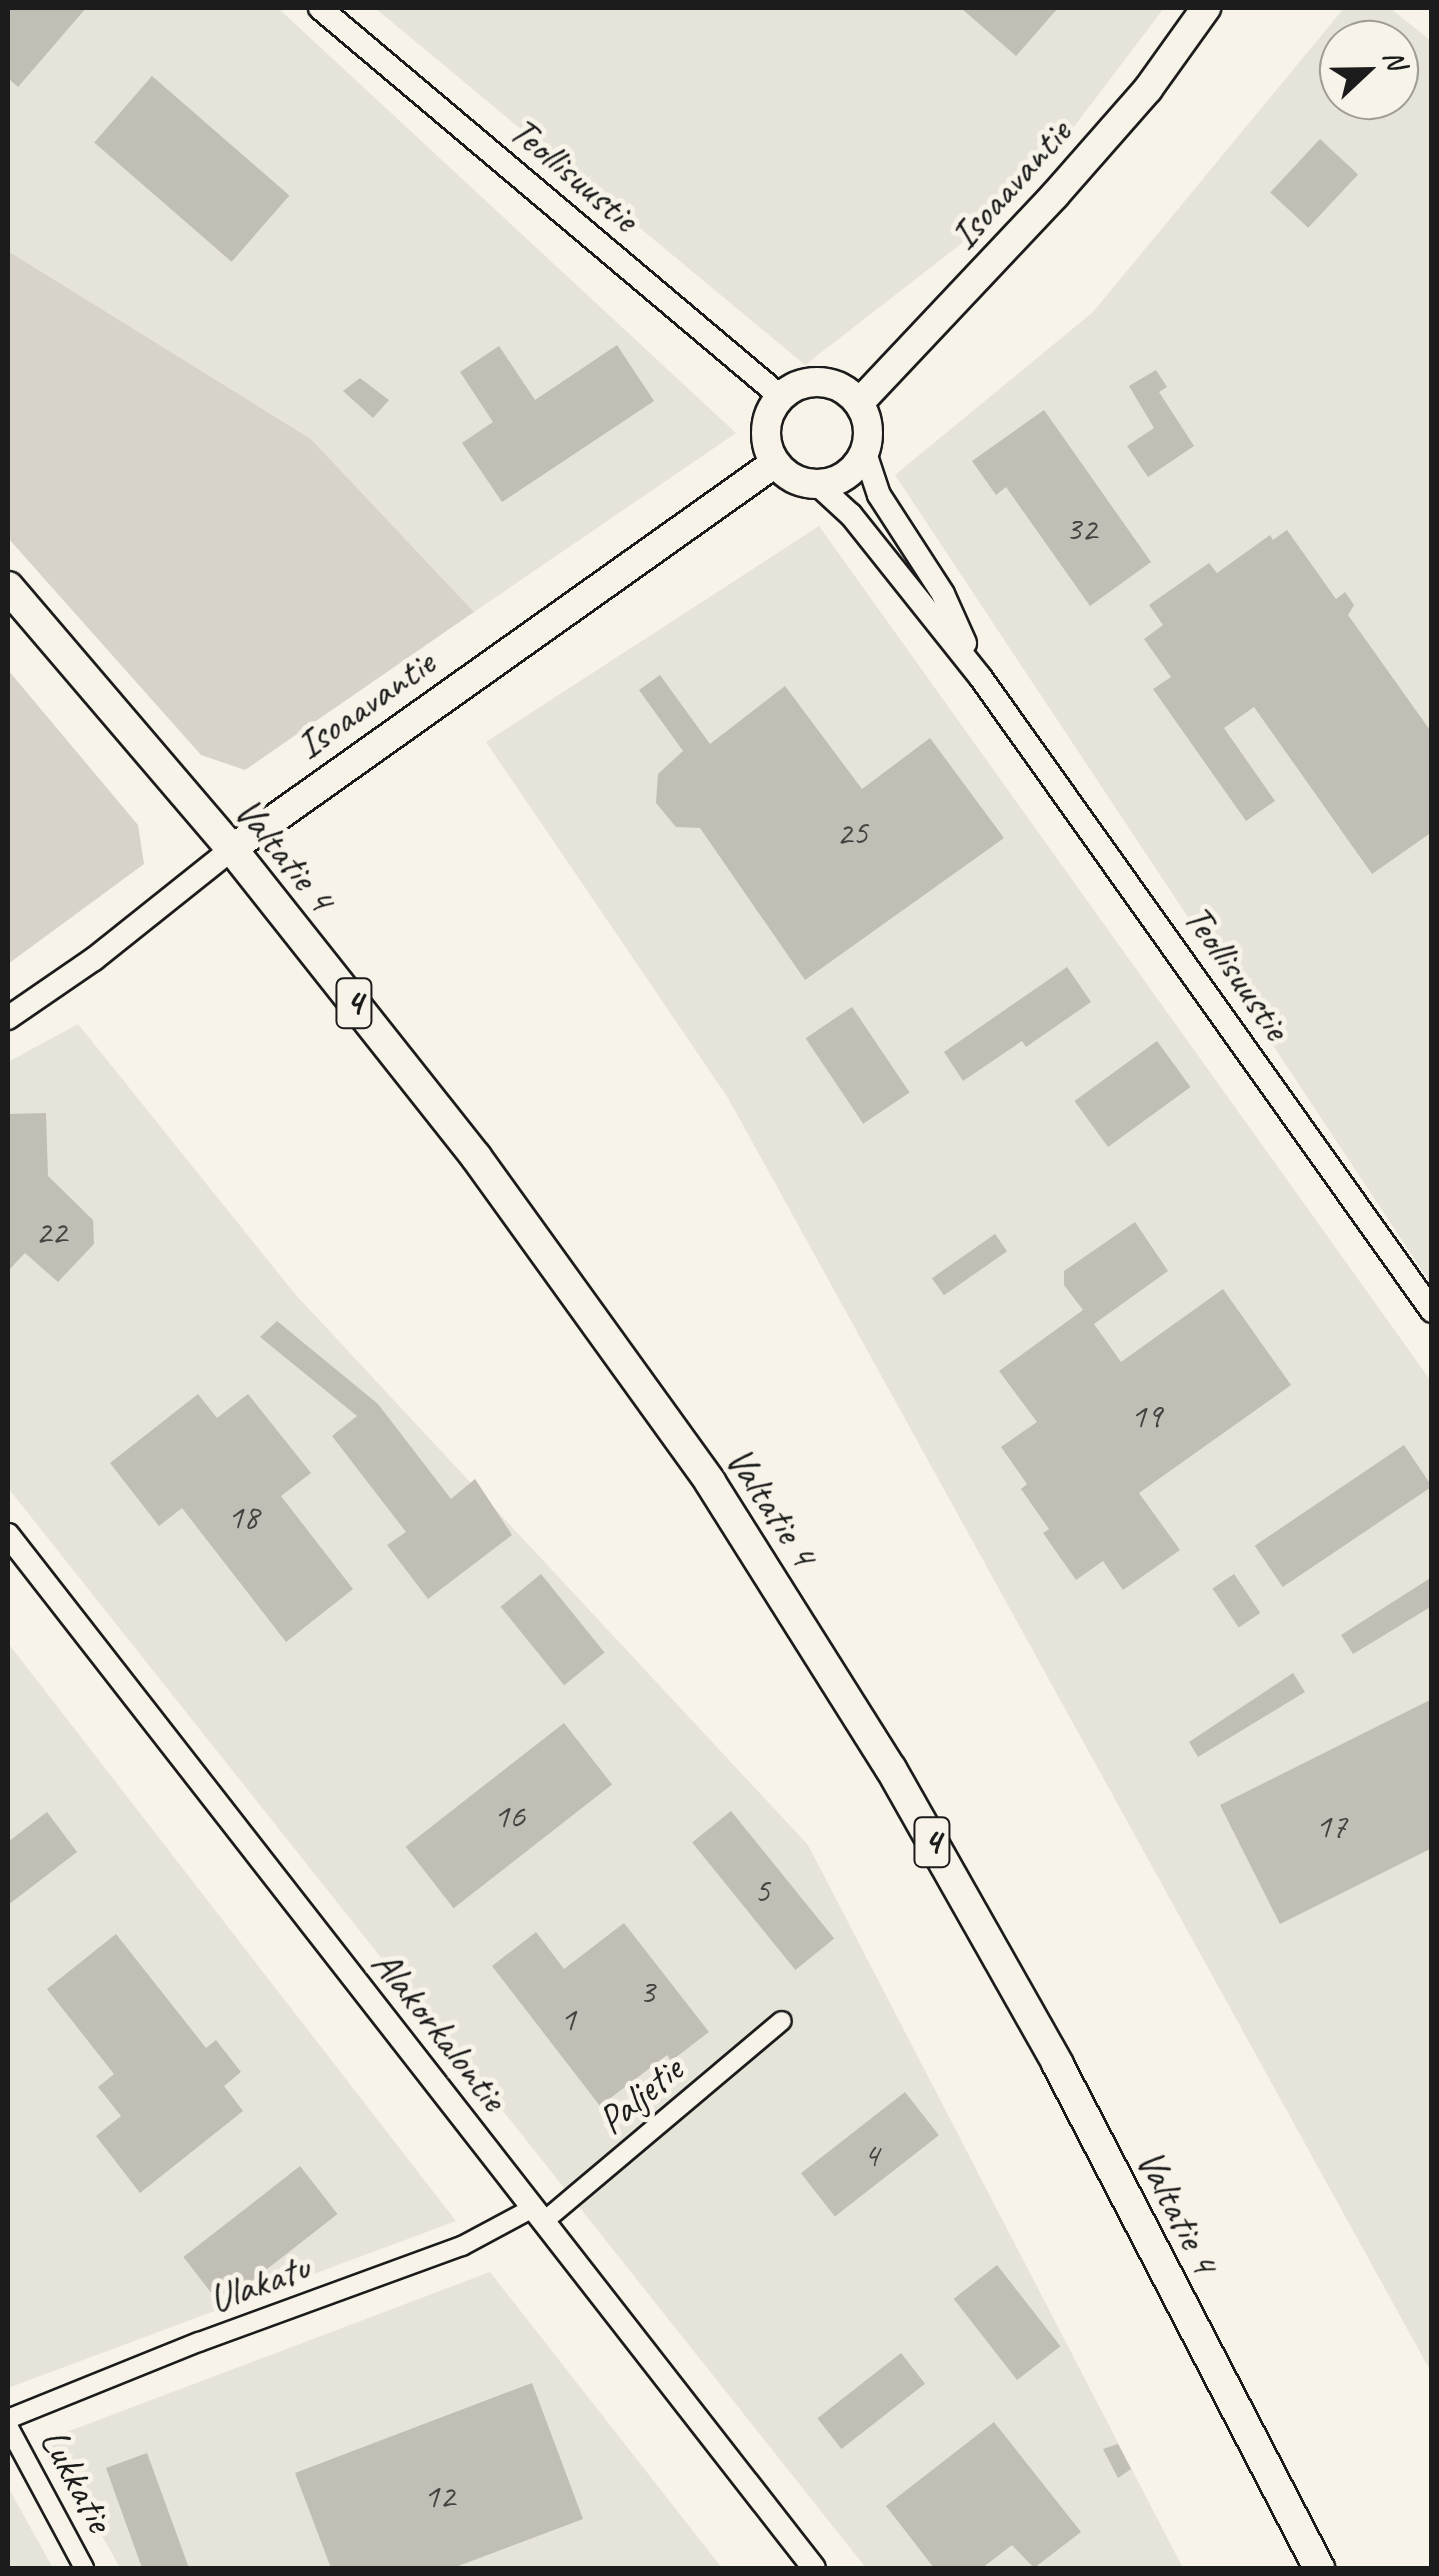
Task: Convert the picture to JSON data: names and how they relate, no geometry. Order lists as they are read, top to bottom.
{
  "streets": {
    "highway": ["Valtatie 4", "4"],
    "main road": ["Isoaavantie"],
    "street": [
      "Teollisuustie",
      "Alakorkalontie",
      "Paljetie",
      "Ulakatu",
      "Lukkatie"
    ]
  },
  "crossings": [
    ["Teollisuustie", "Isoaavantie"],
    ["Isoaavantie", "Valtatie 4"],
    ["Alakorkalontie", "Paljetie"],
    ["Alakorkalontie", "Ulakatu"],
    ["Paljetie", "Ulakatu"],
    ["Ulakatu", "Lukkatie"]
  ],
  "house_numbers": [
    "32",
    "25",
    "22",
    "19",
    "18",
    "16",
    "17",
    "5",
    "3",
    "1",
    "4",
    "12"
  ],
  "north": "right"
}
